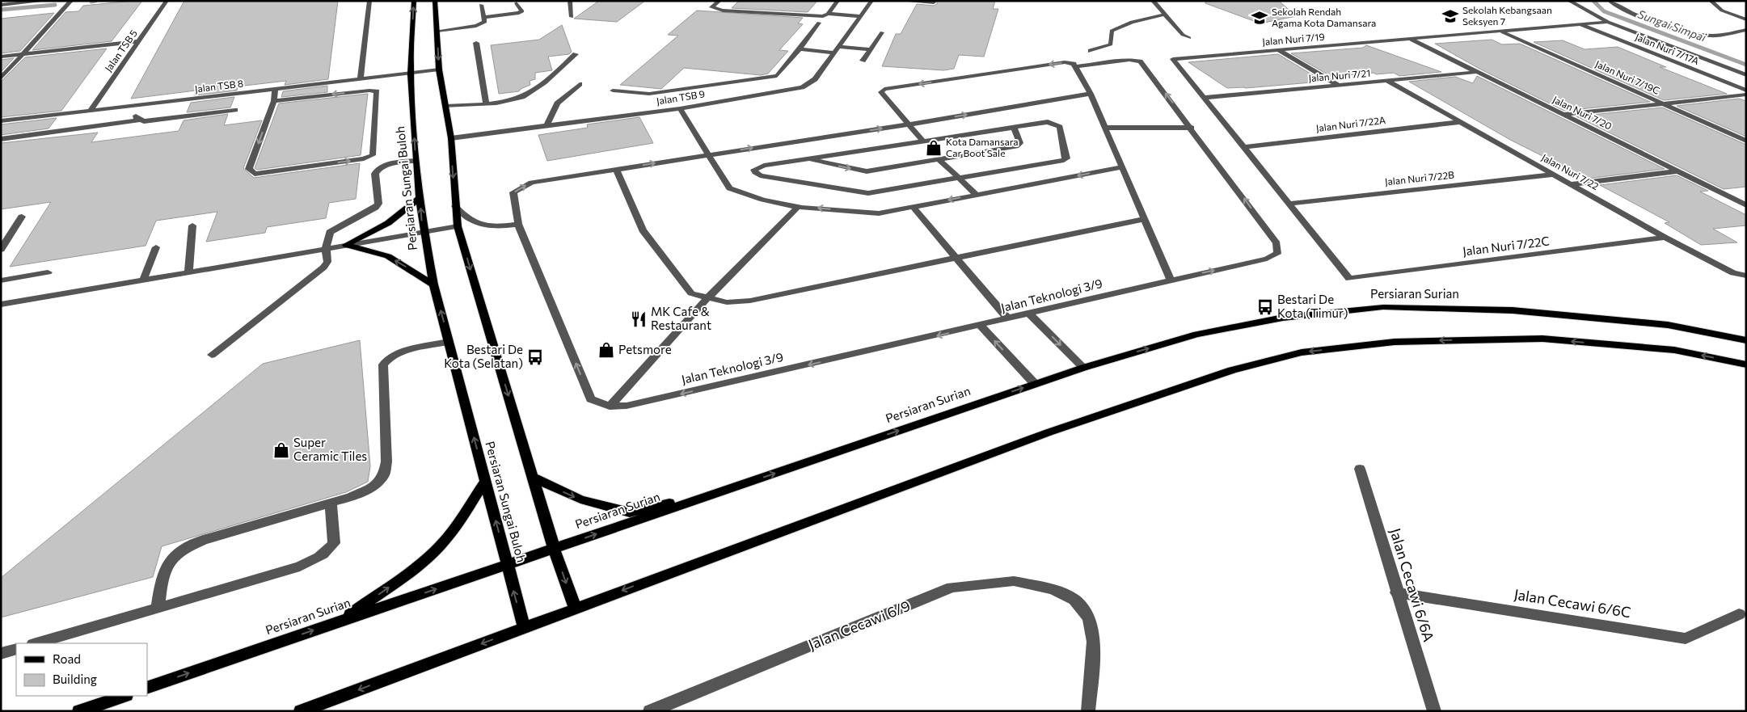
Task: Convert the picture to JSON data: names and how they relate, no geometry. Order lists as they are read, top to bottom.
{
  "streets": {
    "main road": ["Persiaran Sungai Buloh", "Persiaran Surian"],
    "street": [
      "Jalan Nuri 7/19",
      "Jalan Nuri 7/17A",
      "Jalan TSB 5",
      "Jalan Nuri 7/21",
      "Jalan Nuri 7/19C",
      "Jalan TSB 8",
      "Jalan TSB 9",
      "Jalan Nuri 7/20",
      "Jalan Nuri 7/22A",
      "Jalan Nuri 7/22",
      "Jalan Nuri 7/22B",
      "Jalan Nuri 7/22C",
      "Jalan Teknologi 3/9",
      "Jalan Cecawi 6/6A",
      "Jalan Cecawi 6/6C",
      "Jalan Cecawi 6/9"
    ]
  },
  "crossings": [
    ["Jalan Nuri 7/19", "Jalan Nuri 7/17A"],
    ["Jalan Nuri 7/19", "Jalan Nuri 7/21"],
    ["Jalan Nuri 7/19", "Jalan Nuri 7/19C"],
    ["Jalan Nuri 7/19", "Jalan Nuri 7/20"],
    ["Jalan TSB 5", "Jalan TSB 8"],
    ["Jalan Nuri 7/21", "Jalan Nuri 7/20"],
    ["Jalan Nuri 7/21", "Jalan Nuri 7/22"],
    ["Jalan TSB 8", "Persiaran Sungai Buloh"],
    ["Jalan Nuri 7/22A", "Jalan Nuri 7/22"],
    ["Jalan Nuri 7/22", "Jalan Nuri 7/22B"],
    ["Jalan Nuri 7/22", "Jalan Nuri 7/22C"],
    ["Jalan Nuri 7/22B", "Jalan Nuri 7/22C"],
    ["Persiaran Sungai Buloh", "Persiaran Surian"],
    ["Jalan Cecawi 6/6A", "Jalan Cecawi 6/6C"]
  ],
  "water": ["Sungai Simpai"],
  "places": {
    "school or university": ["Sekolah Kebangsaan Seksyen 7", "Sekolah Rendah Agama Kota Damansara"],
    "shop": ["Kota Damansara Car Boot Sale", "Petsmore", "Super Ceramic Tiles"],
    "bus stop": ["Bestari De Kota (Timur)", "Bestari De Kota (Selatan)"],
    "restaurant": ["MK Cafe & Restaurant"]
  },
  "legend": ["Road", "Building"]
}
